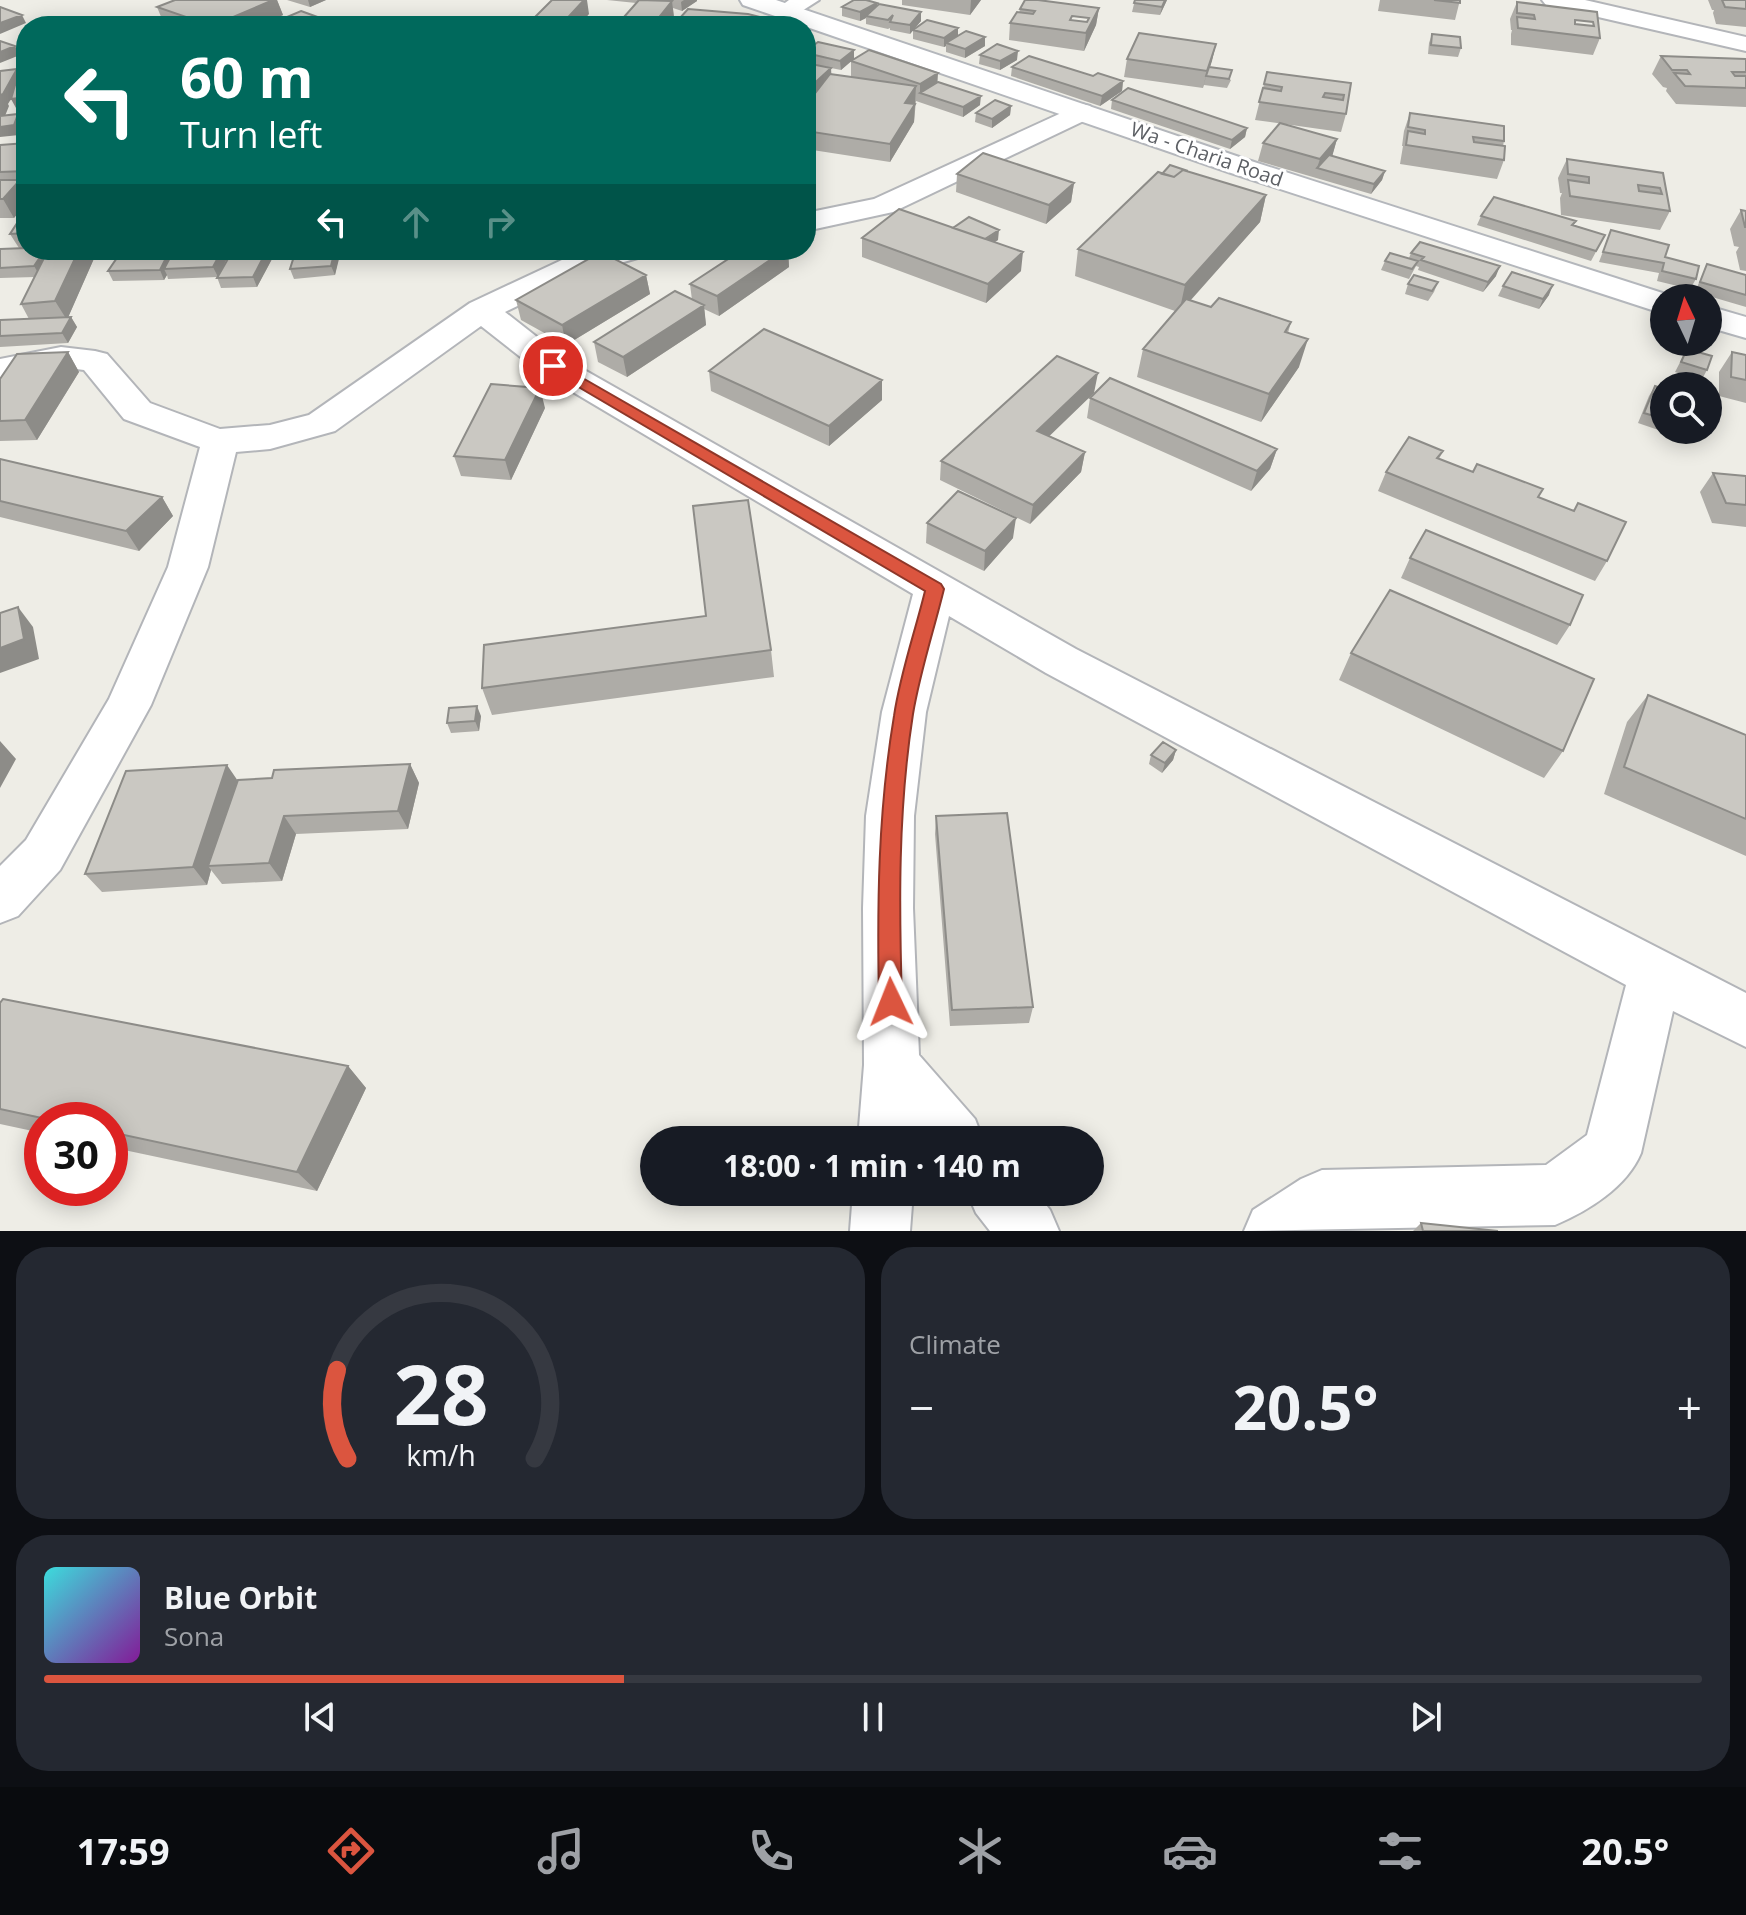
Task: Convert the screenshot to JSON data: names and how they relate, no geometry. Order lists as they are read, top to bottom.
{
  "streets": {
    "street": ["Wa - Charia Road"]
  },
  "north": "top",
  "page": {
    "turn": ["60 m", "Turn left"],
    "limit": "30",
    "trip": "18:00 · 1 min · 140 m",
    "tile": "Climate",
    "heat": ["−", "20.5°", "+"],
    "song": ["Blue Orbit", "Sona"],
    "tabs": ["17:59", "20.5°"],
    "gauge": ["28", "km/h"]
  }
}
